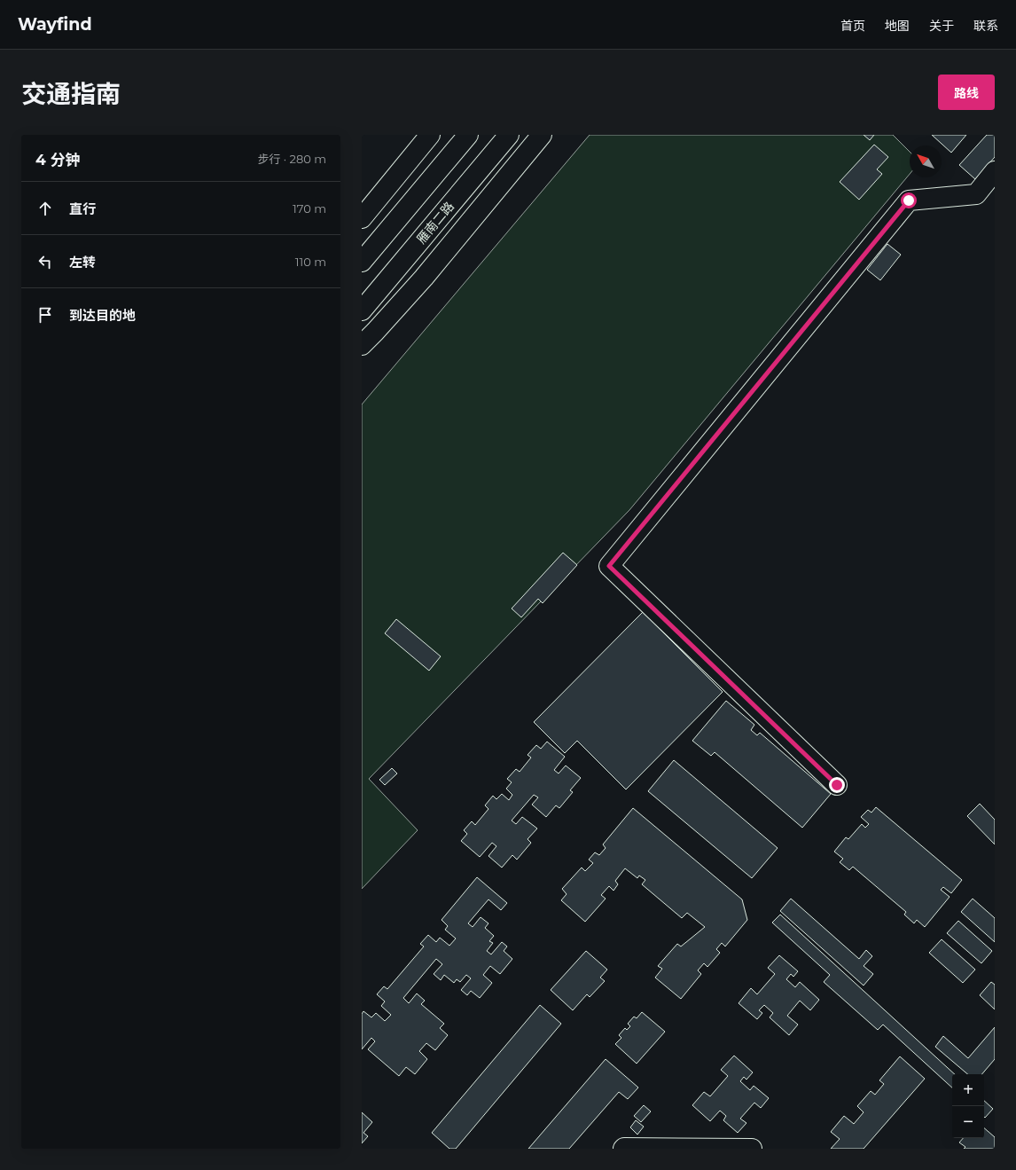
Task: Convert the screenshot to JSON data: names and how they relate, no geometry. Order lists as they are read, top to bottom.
{
  "streets": {
    "main road": ["雁南二路"]
  },
  "north": "top left",
  "page": {
    "header": "Wayfind",
    "nav": [
      "首页",
      "地图",
      "关于",
      "联系"
    ],
    "title": "交通指南",
    "buttons": "路线",
    "heading": ["4 分钟", "步行 · 280 m"],
    "list": [
      ["直行", "170 m"],
      ["左转", "110 m"],
      "到达目的地"
    ],
    "map_buttons": ["+", "−"]
  }
}
